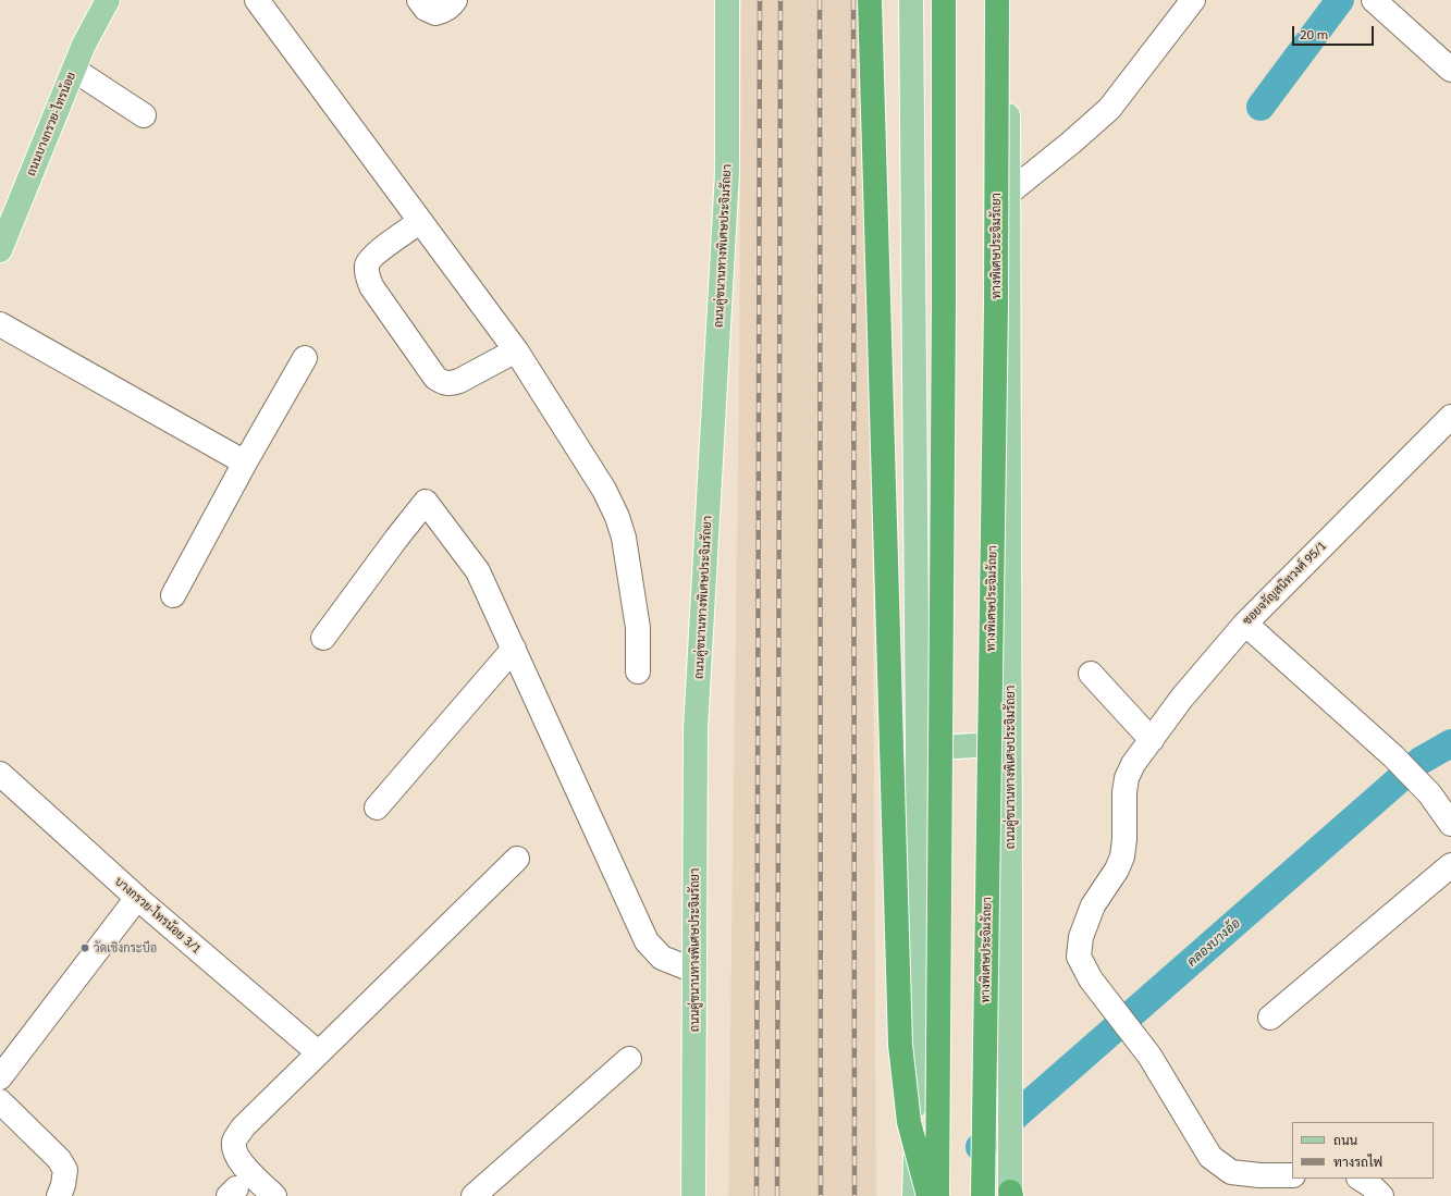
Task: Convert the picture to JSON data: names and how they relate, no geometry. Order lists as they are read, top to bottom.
{
  "streets": {
    "highway": ["ทางพิเศษประจิมรัถยา"],
    "main road": ["ถนนบางกรวย-ไทรน้อย", "ถนนคู่ขนานทางพิเศษประจิมรัถยา"],
    "street": ["ซอยจรัญสนิทวงศ์ 95/1", "บางกรวย-ไทรน้อย 3/1"]
  },
  "water": ["คลองบางอ้อ"],
  "places": ["วัดเชิงกระบือ"],
  "legend": ["ถนน", "ทางรถไฟ"],
  "scale_bar": "20 m"
}
